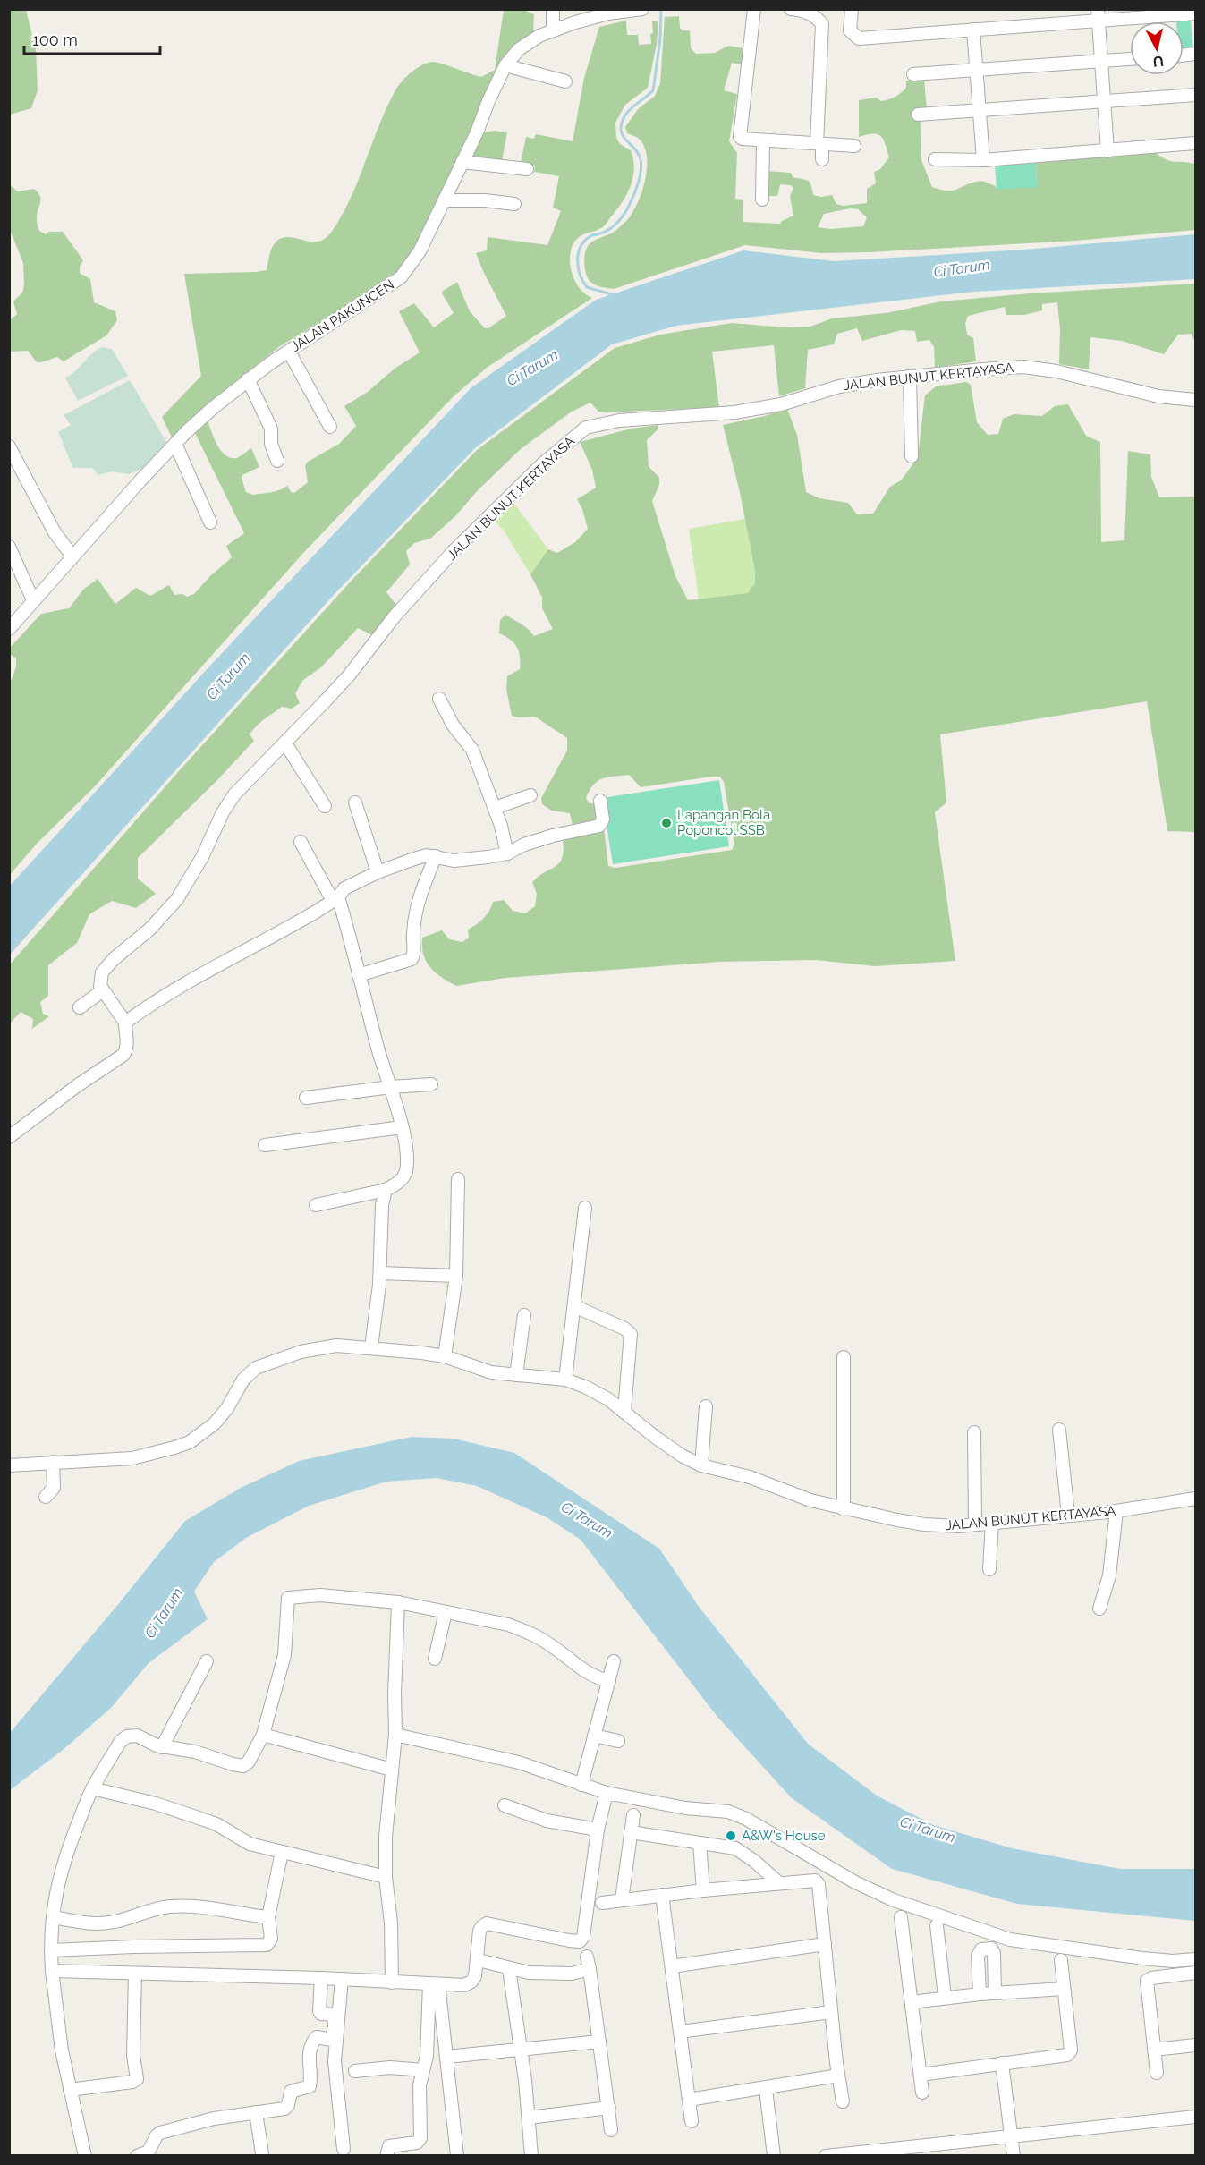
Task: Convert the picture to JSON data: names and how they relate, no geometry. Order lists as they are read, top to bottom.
{
  "streets": {
    "street": ["JALAN PAKUNCEN", "JALAN BUNUT KERTAYASA"]
  },
  "water": ["Ci Tarum"],
  "places": ["Lapangan Bola Poponcol SSB", "A&W's House"],
  "scale_bar": "100 m",
  "north": "bottom"
}
